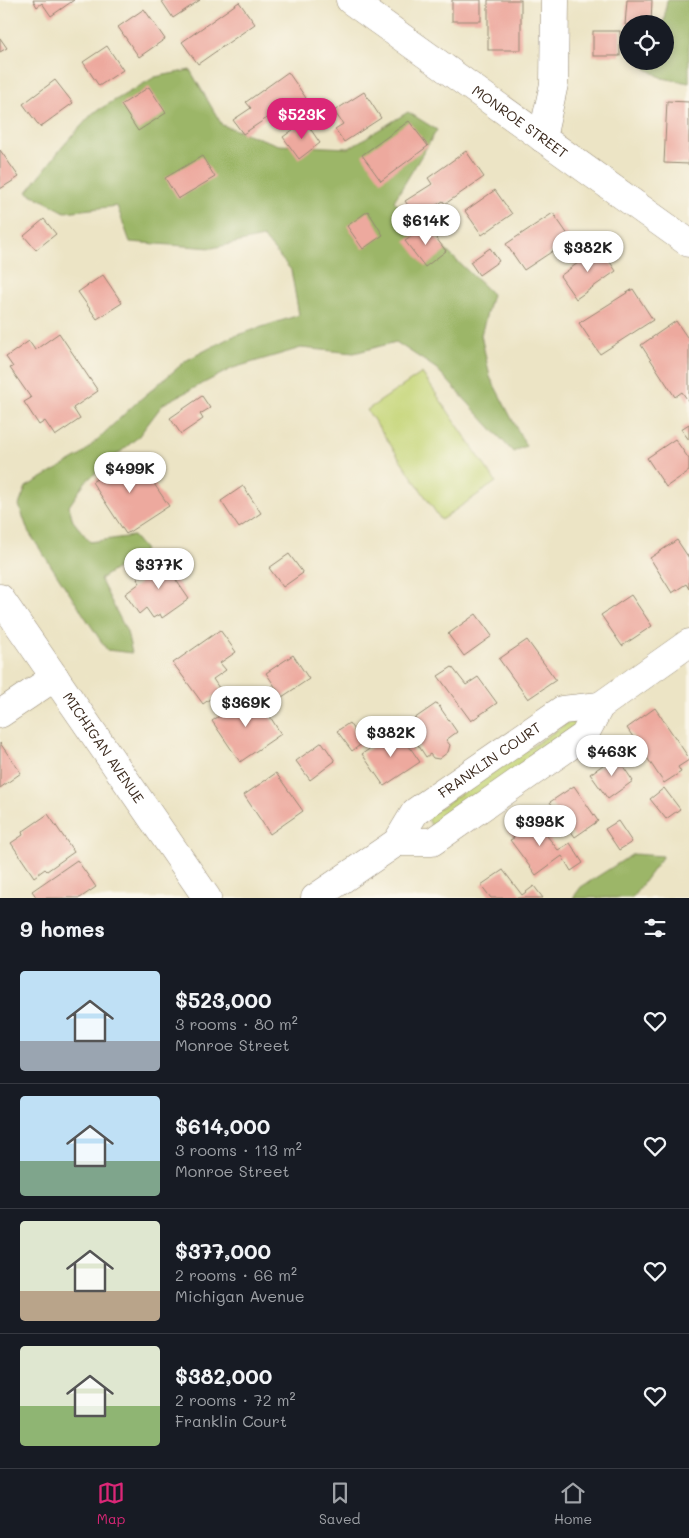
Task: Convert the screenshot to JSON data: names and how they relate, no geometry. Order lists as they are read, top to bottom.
{
  "streets": {
    "street": ["MONROE STREET", "MICHIGAN AVENUE"]
  },
  "page": {
    "price": [
      "$523K",
      "$614K",
      "$382K",
      "$499K",
      "$377K",
      "$369K",
      "$382K",
      "$463K",
      "$398K"
    ],
    "heading": "9 homes",
    "list": [
      {
        "name": "$523,000",
        "note": "3 rooms · 80 m² · Monroe Street"
      },
      {
        "name": "$614,000",
        "note": "3 rooms · 113 m² · Monroe Street"
      },
      {
        "name": "$377,000",
        "note": "2 rooms · 66 m² · Michigan Avenue"
      },
      {
        "name": "$382,000",
        "note": "2 rooms · 72 m² · Franklin Court"
      }
    ],
    "tabs": ["Map", "Saved", "Home"]
  }
}
